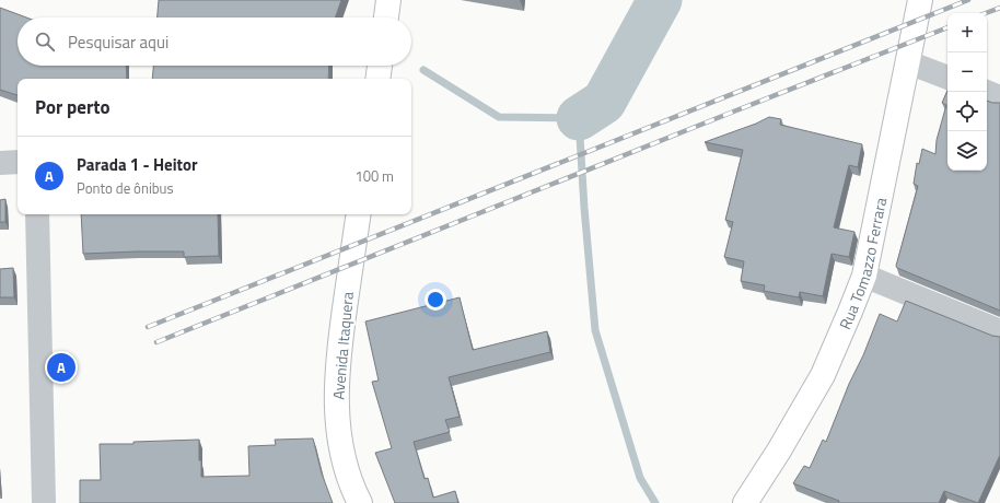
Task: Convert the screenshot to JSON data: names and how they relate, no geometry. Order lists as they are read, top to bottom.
{
  "streets": {
    "main road": ["Rua Tomazzo Ferrara", "Avenida Itaquera"]
  },
  "page": {
    "map_buttons": ["+", "−"],
    "search": "Pesquisar aqui",
    "heading": "Por perto",
    "list": [
      {
        "mark": "A",
        "name": "Parada 1 - Heitor",
        "note": "Ponto de ônibus",
        "value": "100 m"
      }
    ],
    "pins": "A"
  }
}
